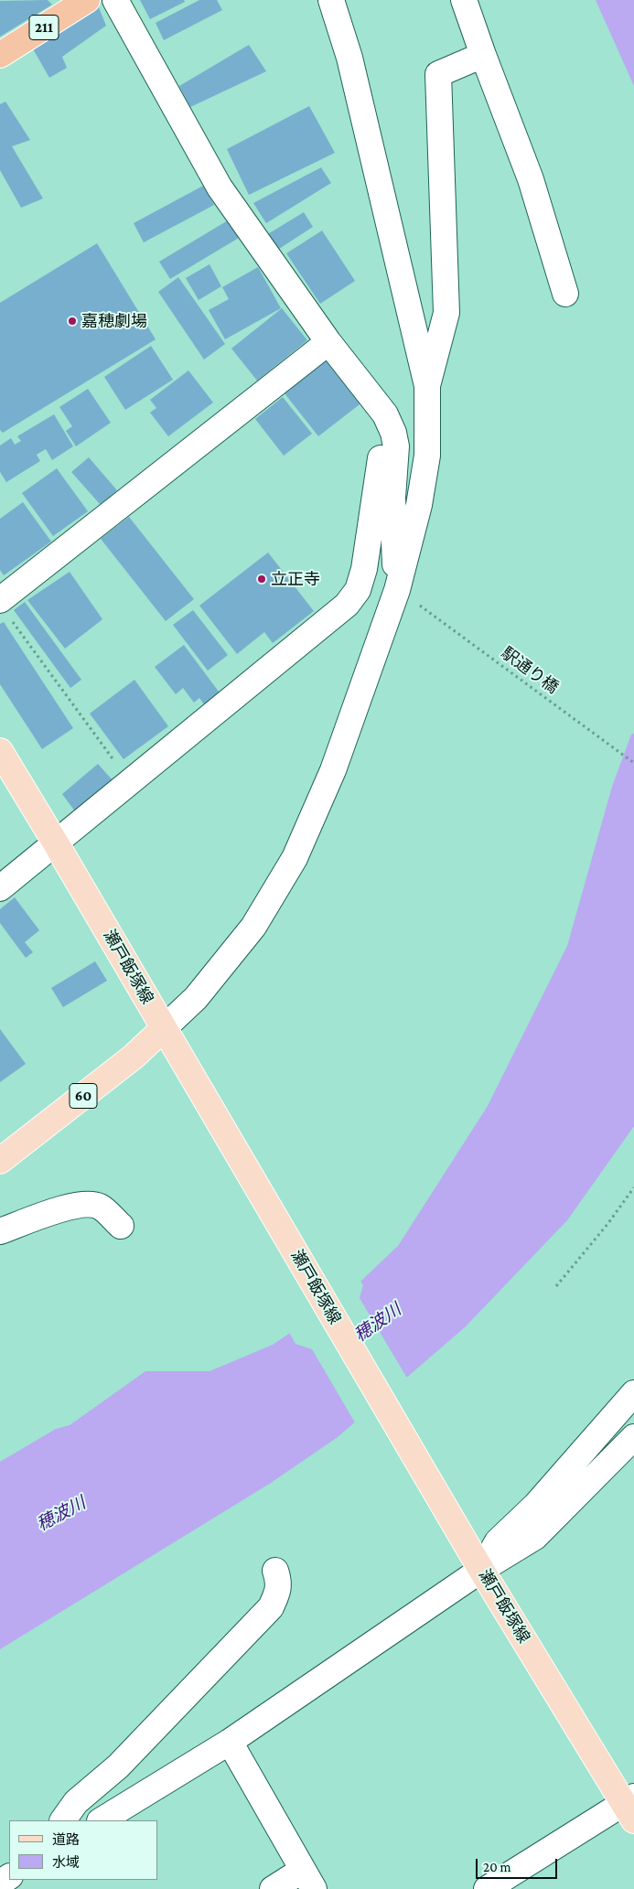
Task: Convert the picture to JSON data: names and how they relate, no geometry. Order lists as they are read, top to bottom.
{
  "streets": {
    "highway": ["211"],
    "main road": ["瀬戸飯塚線", "60"],
    "path": ["駅通り橋"]
  },
  "crossings": [
    ["瀬戸飯塚線", "60"]
  ],
  "water": ["穂波川"],
  "places": ["嘉穂劇場", "立正寺"],
  "legend": ["道路", "水域"],
  "scale_bar": "20 m"
}
